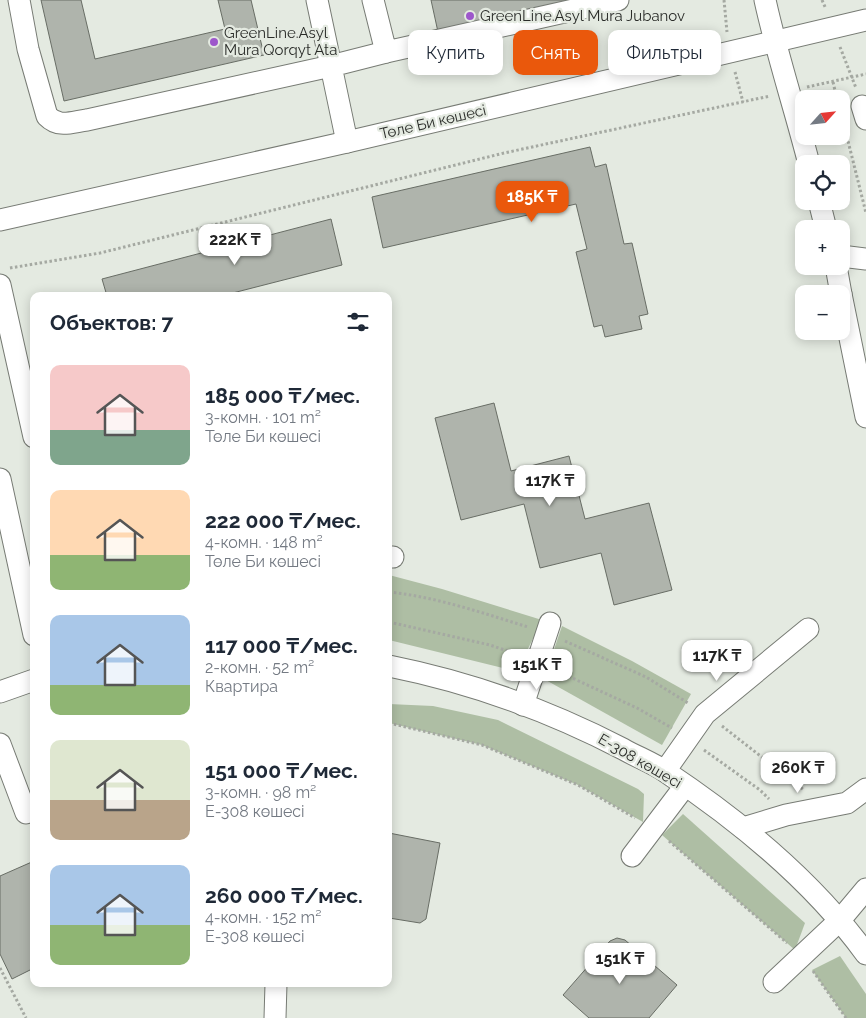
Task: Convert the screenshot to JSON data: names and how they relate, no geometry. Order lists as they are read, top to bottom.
{
  "streets": {
    "street": ["Төле Би көшесі", "Е-308 көшесі"]
  },
  "places": ["GreenLine.Asyl Mura Jubanov", "GreenLine.Asyl Mura Qorqyt Ata"],
  "north": "top right",
  "page": {
    "chip": ["Купить", "Снять", "Фильтры"],
    "map_buttons": ["+", "−"],
    "price": [
      "185K ₸",
      "222K ₸",
      "117K ₸",
      "117K ₸",
      "151K ₸",
      "260K ₸",
      "151K ₸"
    ],
    "heading": "Объектов: 7",
    "list": [
      {
        "name": "185 000 ₸/мес.",
        "note": "3-комн. · 101 m² · Төле Би көшесі"
      },
      {
        "name": "222 000 ₸/мес.",
        "note": "4-комн. · 148 m² · Төле Би көшесі"
      },
      {
        "name": "117 000 ₸/мес.",
        "note": "2-комн. · 52 m² · Квартира"
      },
      {
        "name": "151 000 ₸/мес.",
        "note": "3-комн. · 98 m² · Е-308 көшесі"
      },
      {
        "name": "260 000 ₸/мес.",
        "note": "4-комн. · 152 m² · Е-308 көшесі"
      }
    ]
  }
}
